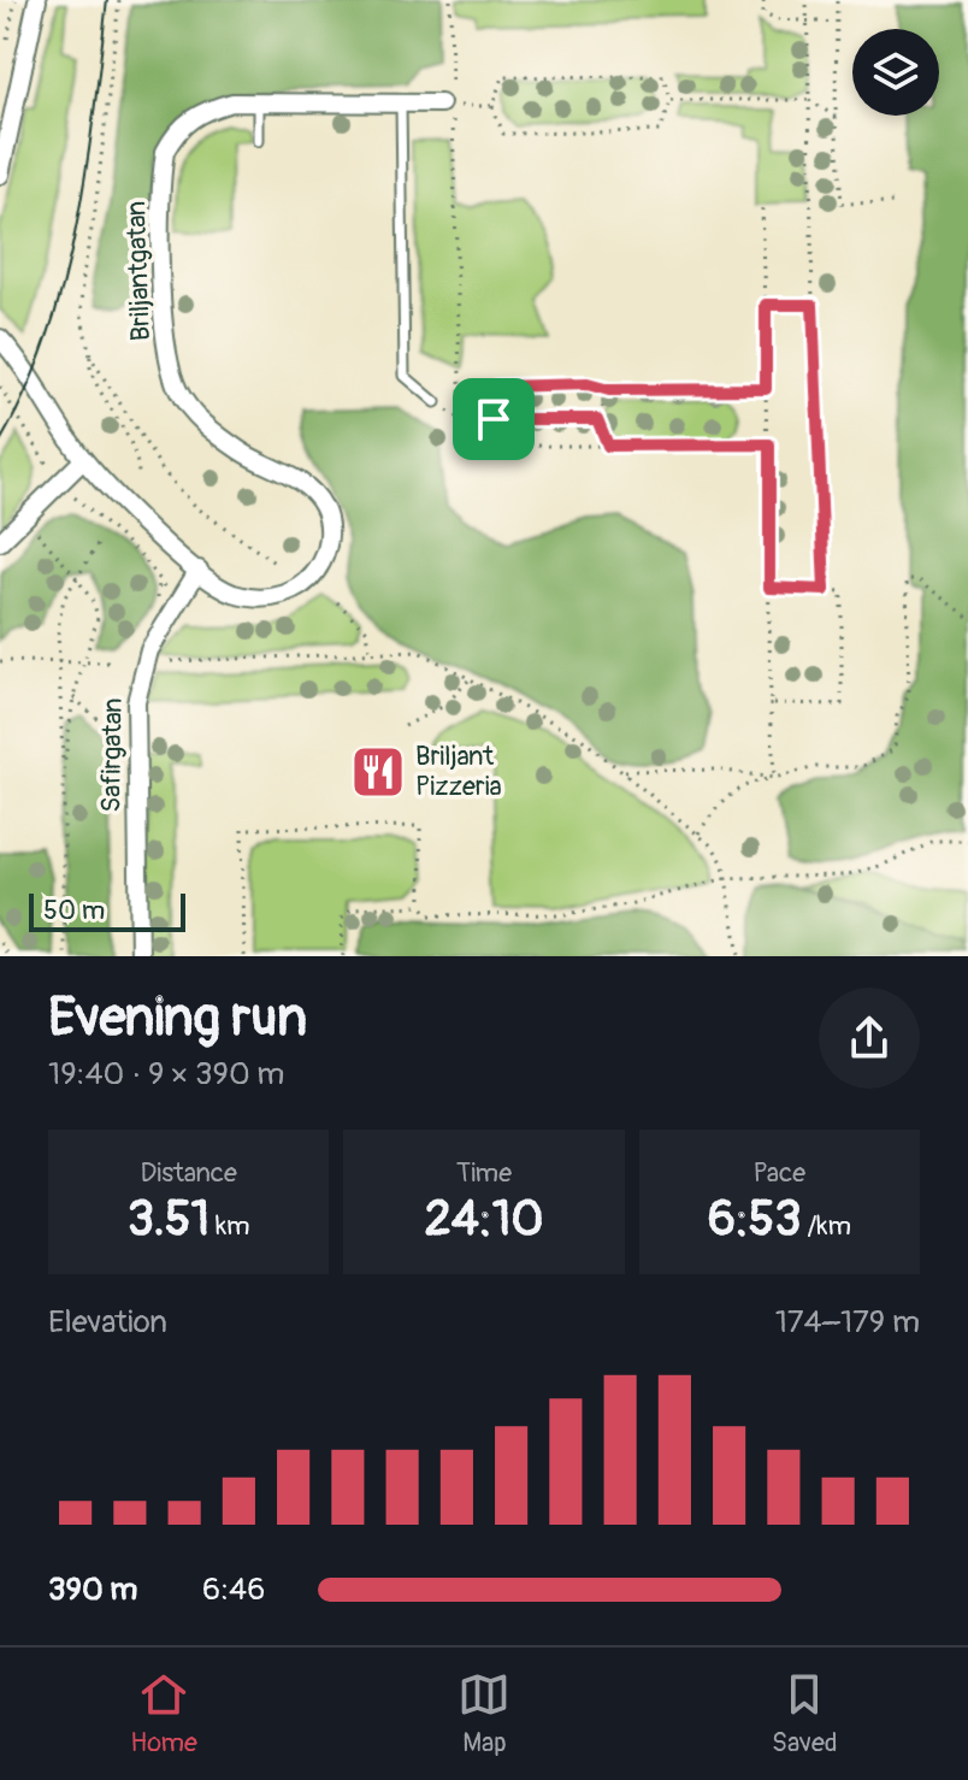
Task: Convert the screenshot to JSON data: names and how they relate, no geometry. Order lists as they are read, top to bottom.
{
  "streets": {
    "street": ["Briljantgatan", "Safirgatan"]
  },
  "crossings": [
    ["Briljantgatan", "Safirgatan"]
  ],
  "places": {
    "restaurant": ["Briljant Pizzeria"]
  },
  "scale_bar": "50 m",
  "page": {
    "scale": "50 m",
    "heading": ["Evening run", "19:40 · 9 × 390 m"],
    "stats": [
      ["Distance", "3.51 km"],
      ["Time", "24:10"],
      ["Pace", "6:53 /km"]
    ],
    "chart": ["Elevation", "174–179 m"],
    "list": [
      {
        "name": "390 m",
        "note": "6:46"
      }
    ],
    "tabs": ["Home", "Map", "Saved"]
  }
}
